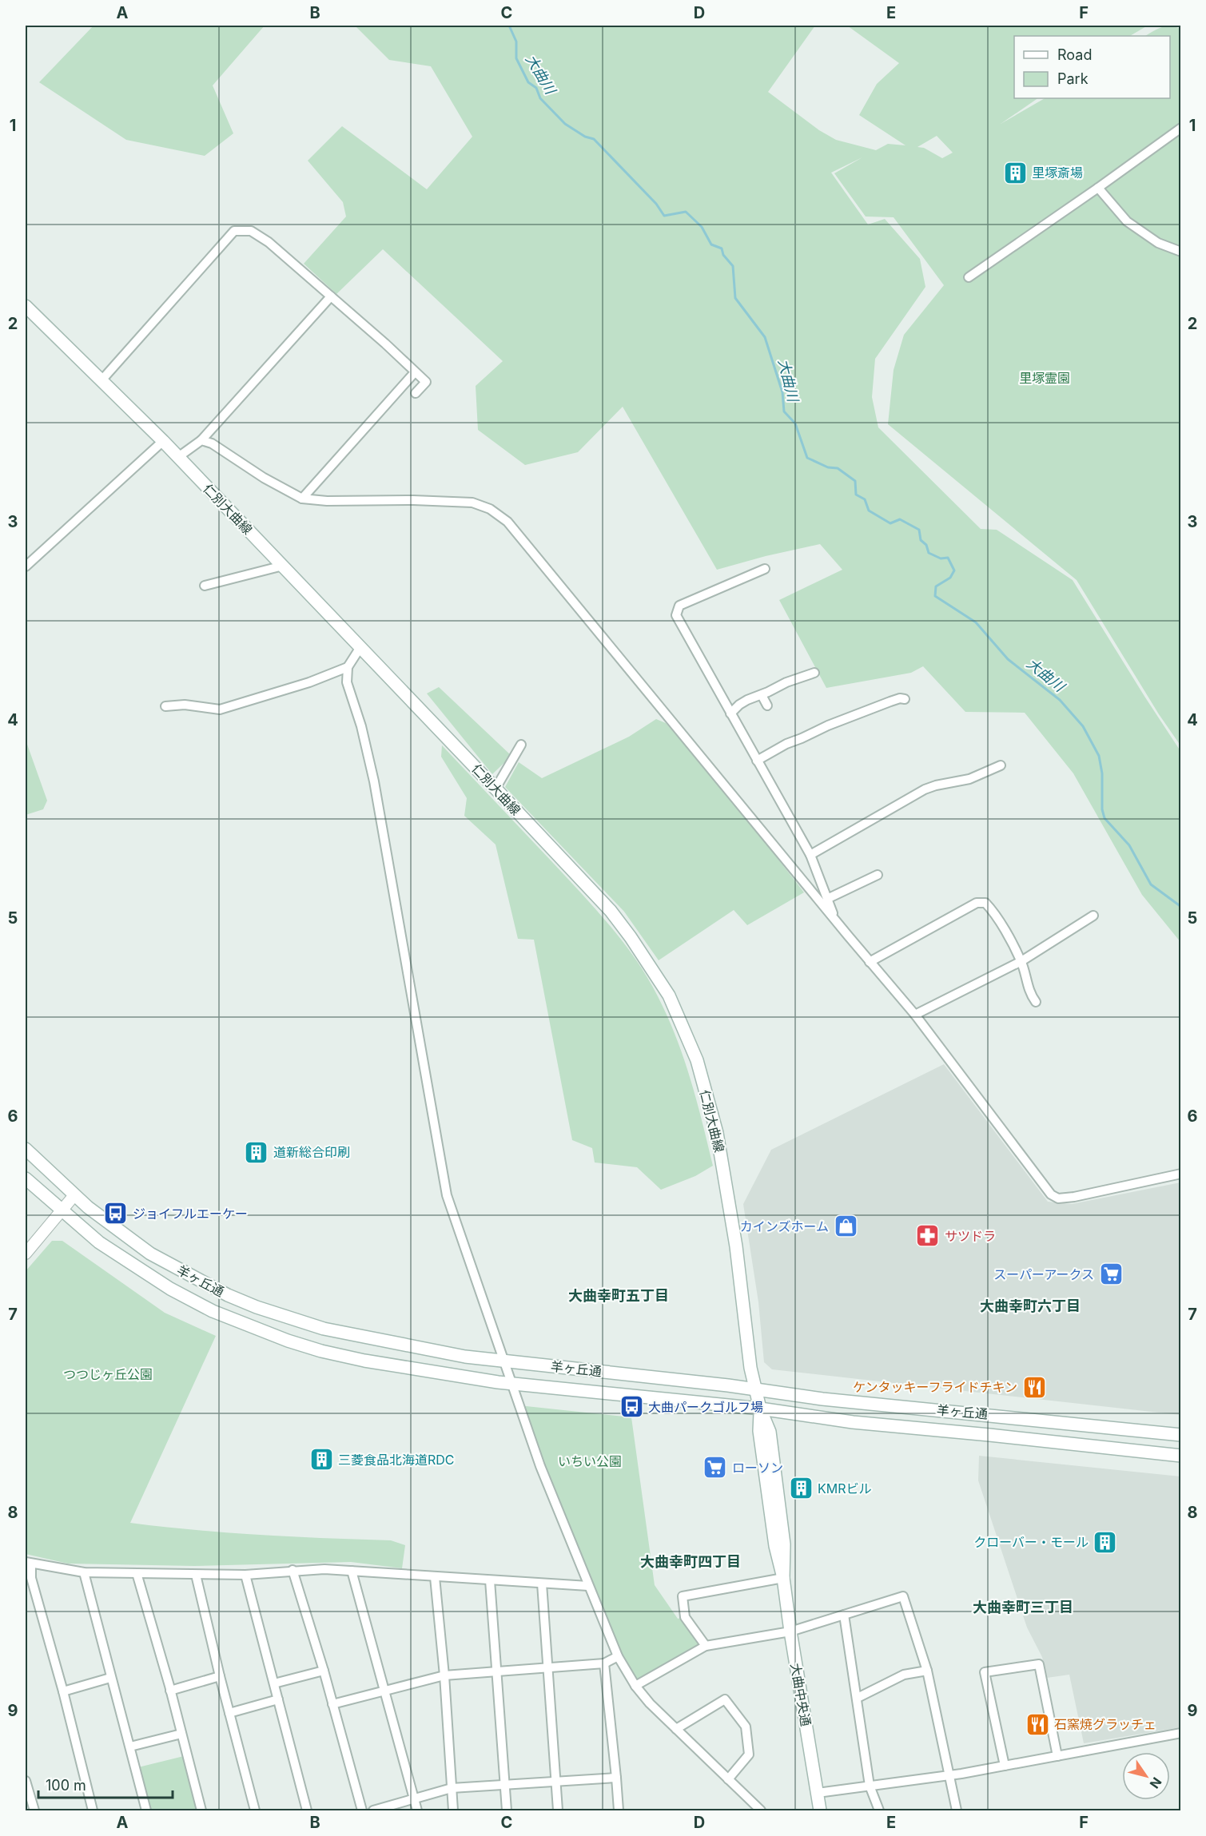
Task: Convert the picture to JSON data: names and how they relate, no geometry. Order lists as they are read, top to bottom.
{
  "streets": {
    "main road": ["仁別大曲線", "羊ヶ丘通", "大曲中央通"]
  },
  "crossings": [
    ["仁別大曲線", "羊ヶ丘通"],
    ["仁別大曲線", "大曲中央通"],
    ["羊ヶ丘通", "大曲中央通"]
  ],
  "districts": [
    "大曲幸町五丁目",
    "大曲幸町六丁目",
    "大曲幸町四丁目",
    "大曲幸町三丁目"
  ],
  "water": ["大曲川"],
  "parks": ["里塚霊園", "つつじヶ丘公園", "いちい公園"],
  "places": {
    "building": [
      "里塚斎場",
      "道新総合印刷",
      "三菱食品北海道RDC",
      "KMRビル",
      "クローバー・モール"
    ],
    "bus stop": ["ジョイフルエーケー", "大曲パークゴルフ場"],
    "shop": ["カインズホーム"],
    "pharmacy": ["サツドラ"],
    "supermarket": ["スーパーアークス", "ローソン"],
    "restaurant": ["ケンタッキーフライドチキン", "石窯焼グラッチェ"]
  },
  "legend": ["Road", "Park"],
  "scale_bar": "100 m",
  "north": "bottom right",
  "grid": {
    "columns": [
      "A",
      "B",
      "C",
      "D",
      "E",
      "F"
    ],
    "rows": [
      "1",
      "2",
      "3",
      "4",
      "5",
      "6",
      "7",
      "8",
      "9"
    ]
  }
}
